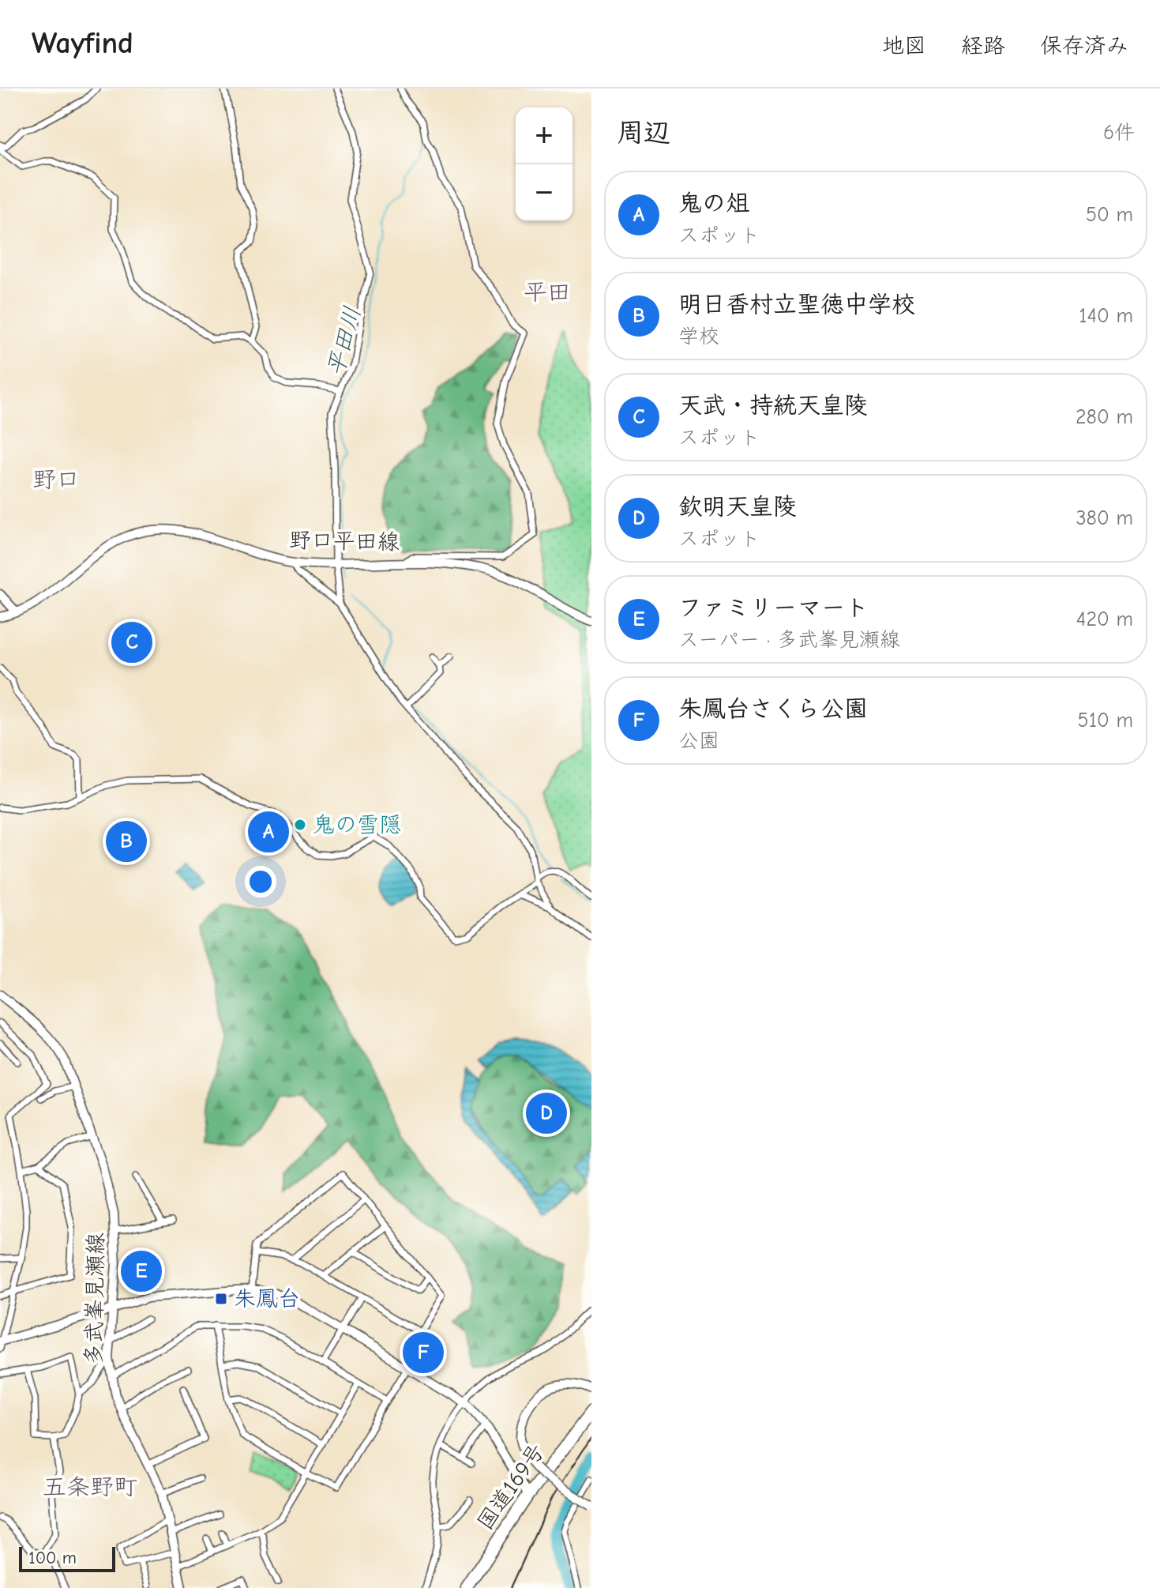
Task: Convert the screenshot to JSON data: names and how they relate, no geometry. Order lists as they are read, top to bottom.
{
  "streets": {
    "highway": ["国道169号"],
    "main road": ["野口平田線", "多武峯見瀬線"]
  },
  "districts": ["平田", "野口", "五条野町"],
  "water": ["平田川"],
  "places": {
    "other": ["鬼の雪隠"],
    "transit": ["朱鳳台"]
  },
  "scale_bar": "100 m",
  "page": {
    "header": "Wayfind",
    "nav": ["地図", "経路", "保存済み"],
    "heading": ["周辺", "6件"],
    "map_buttons": ["+", "−"],
    "list": [
      {
        "mark": "A",
        "name": "鬼の俎",
        "note": "スポット",
        "value": "50 m"
      },
      {
        "mark": "B",
        "name": "明日香村立聖徳中学校",
        "note": "学校",
        "value": "140 m"
      },
      {
        "mark": "C",
        "name": "天武・持統天皇陵",
        "note": "スポット",
        "value": "280 m"
      },
      {
        "mark": "D",
        "name": "欽明天皇陵",
        "note": "スポット",
        "value": "380 m"
      },
      {
        "mark": "E",
        "name": "ファミリーマート",
        "note": "スーパー · 多武峯見瀬線",
        "value": "420 m"
      },
      {
        "mark": "F",
        "name": "朱鳳台さくら公園",
        "note": "公園",
        "value": "510 m"
      }
    ],
    "pins": [
      "C",
      "A",
      "B",
      "D",
      "E",
      "F"
    ],
    "scale": "100 m"
  }
}
